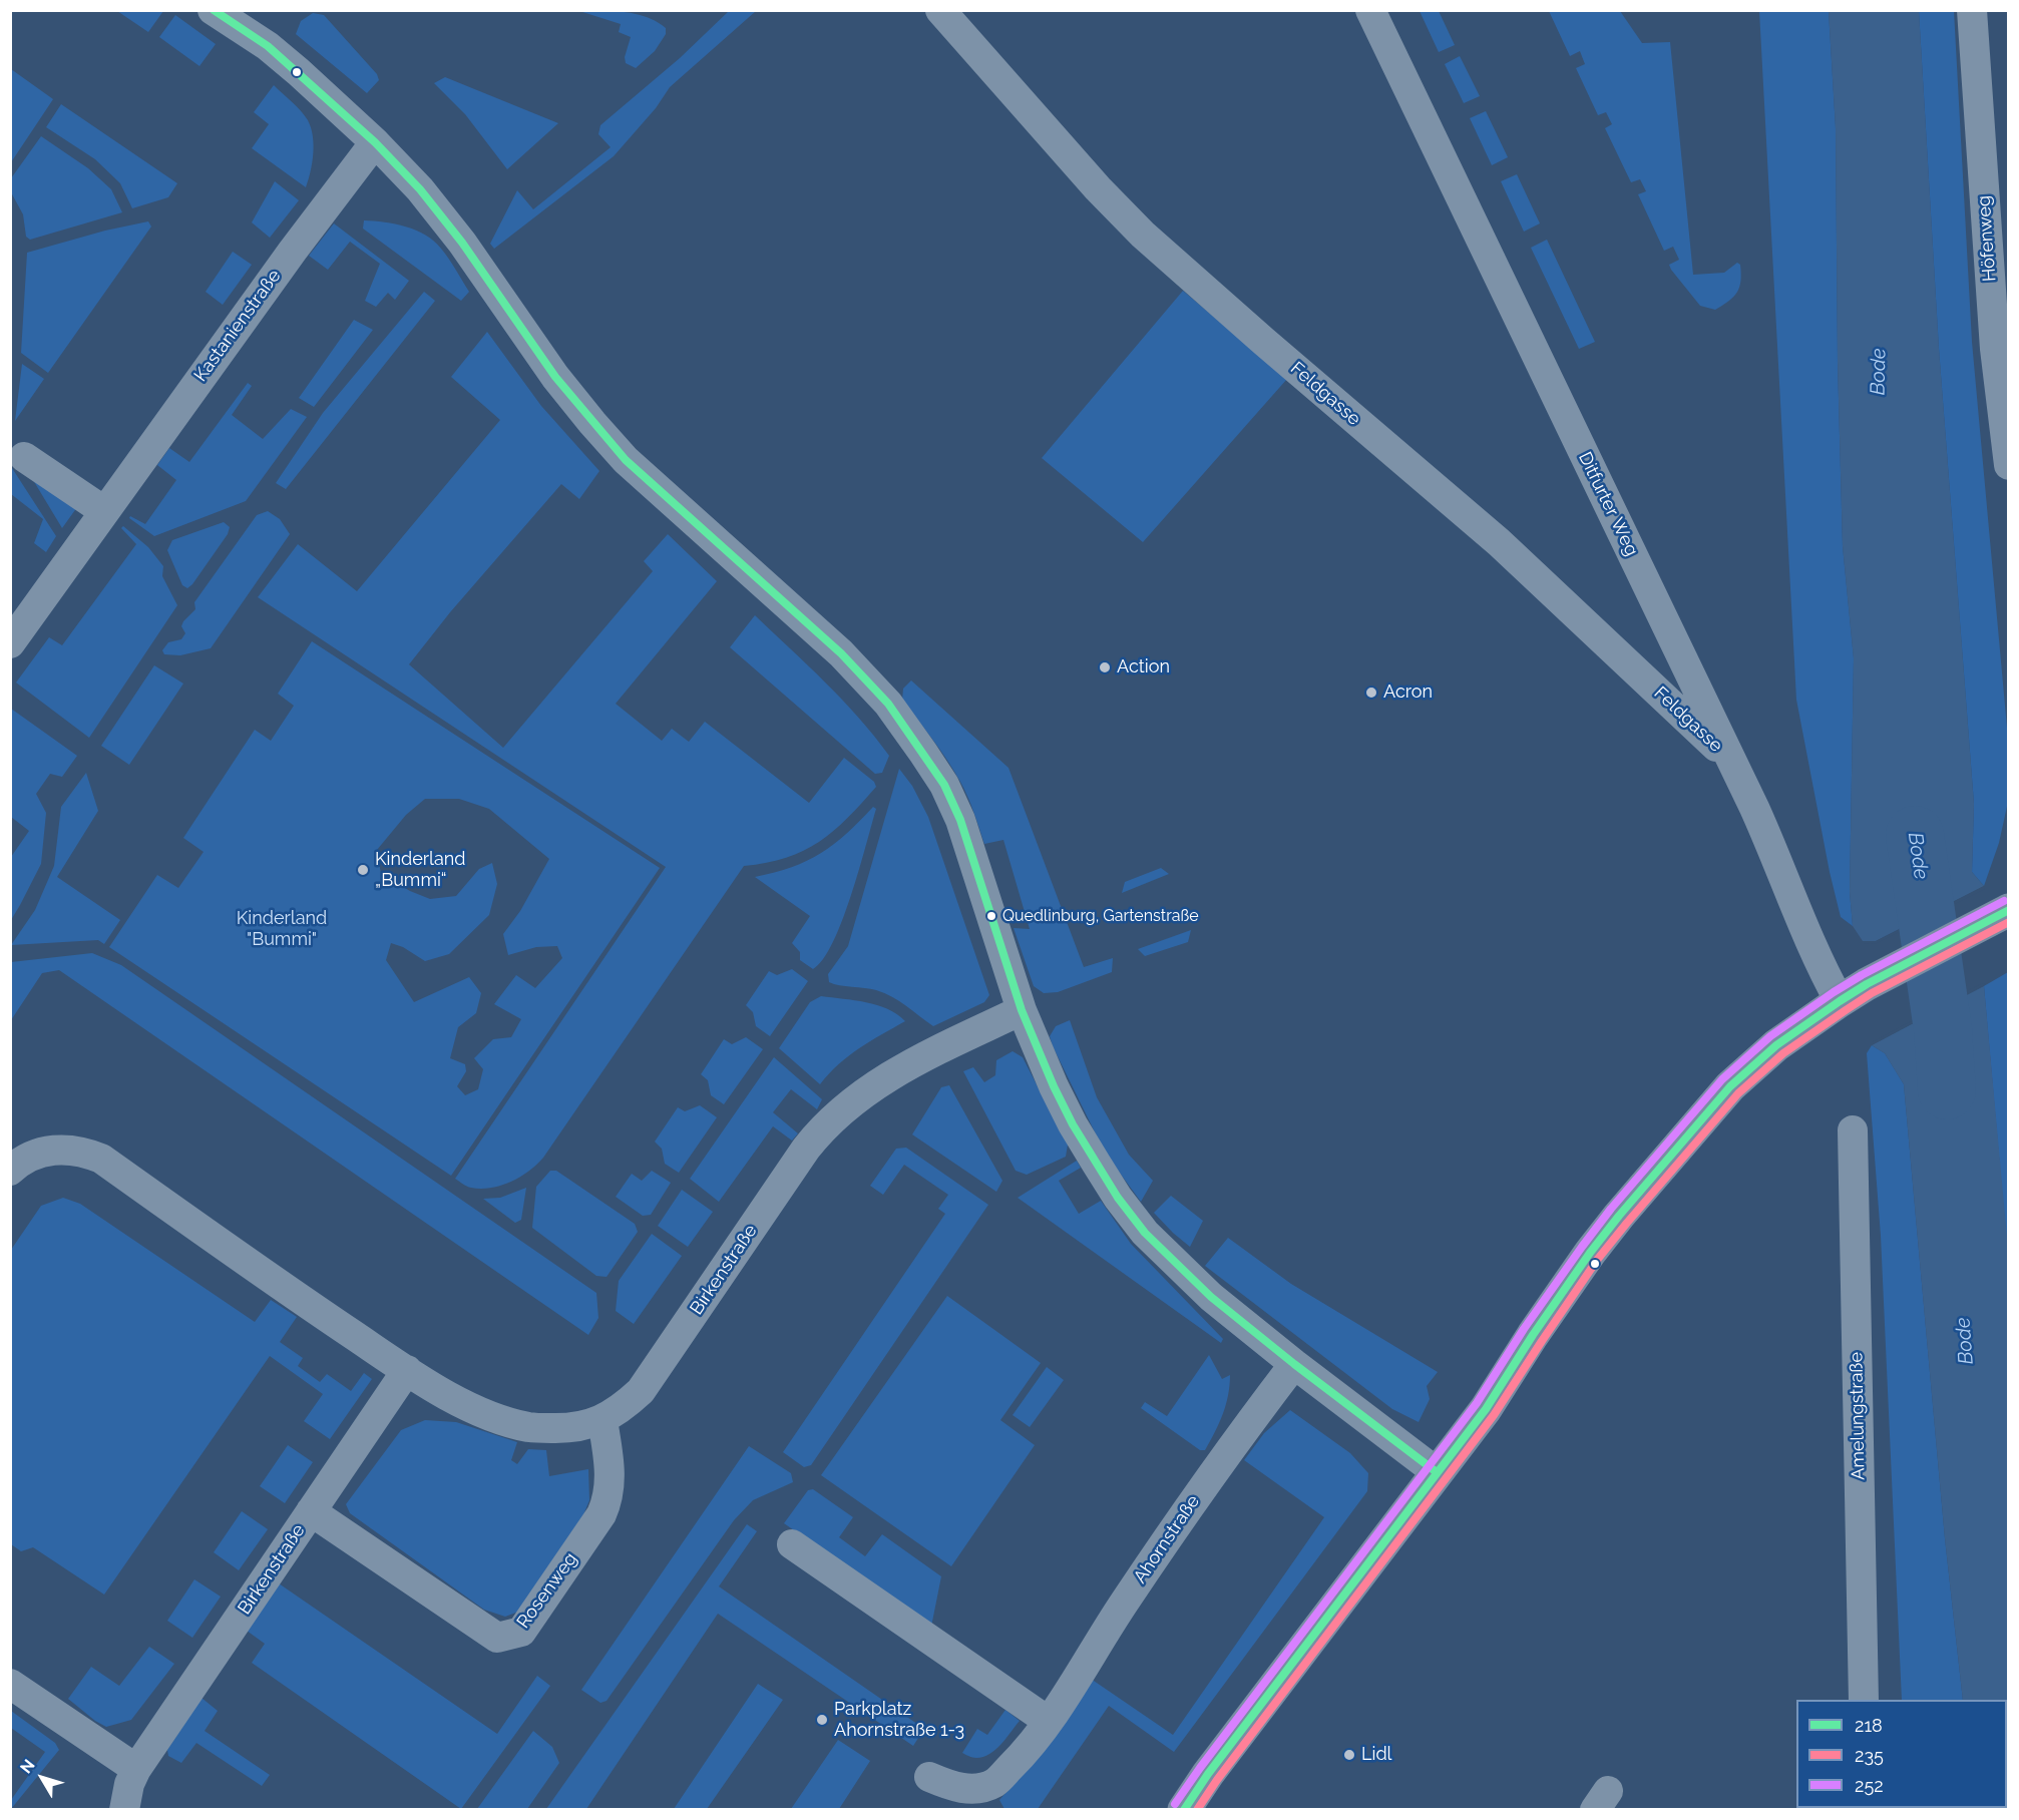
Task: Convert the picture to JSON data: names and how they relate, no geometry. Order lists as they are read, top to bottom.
{
  "streets": {
    "street": [
      "Höfenweg",
      "Kastanienstraße",
      "Feldgasse",
      "Ditfurter Weg",
      "Birkenstraße",
      "Amelungstraße",
      "Ahornstraße",
      "Rosenweg"
    ]
  },
  "crossings": [
    ["Feldgasse", "Ditfurter Weg"],
    ["Birkenstraße", "Rosenweg"]
  ],
  "water": ["Bode"],
  "parks": ["Kinderland \"Bummi\""],
  "places": [
    "Action",
    "Acron",
    "Kinderland „Bummi“",
    "Quedlinburg, Gartenstraße",
    "Parkplatz Ahornstraße 1-3",
    "Lidl"
  ],
  "lines": ["transit line 218", "transit line 252", "transit line 235"],
  "legend": ["218", "235", "252"],
  "north": "top left"
}
